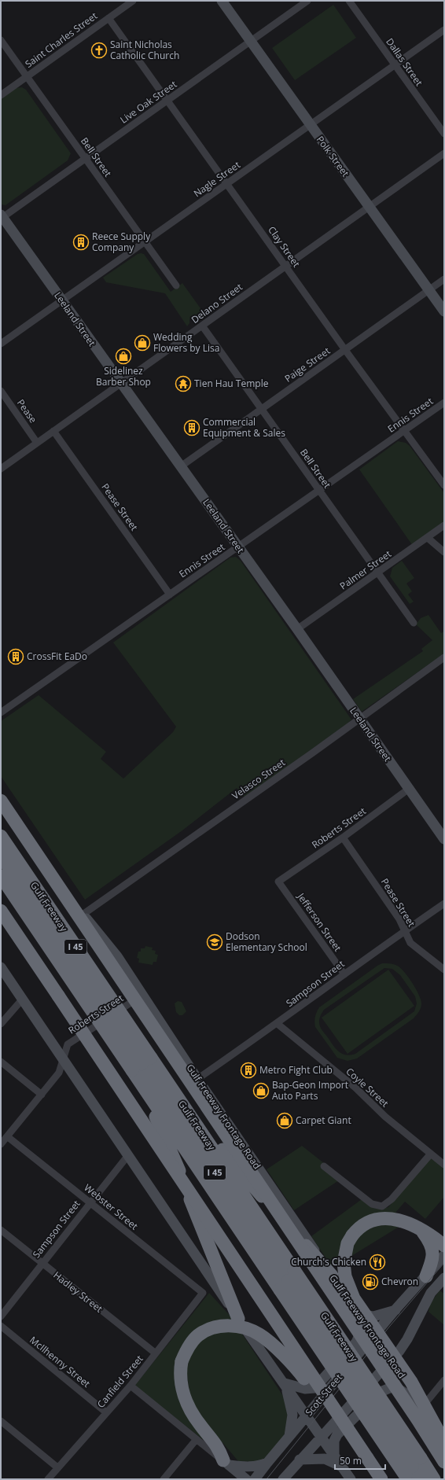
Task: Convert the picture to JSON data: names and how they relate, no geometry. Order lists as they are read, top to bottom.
{
  "streets": {
    "highway": ["Gulf Freeway", "I 45"],
    "main road": [
      "Polk Street",
      "Leeland Street",
      "Gulf Freeway Frontage Road",
      "Scott Street"
    ],
    "street": [
      "Saint Charles Street",
      "Dallas Street",
      "Live Oak Street",
      "Bell Street",
      "Nagle Street",
      "Clay Street",
      "Delano Street",
      "Paige Street",
      "Pease",
      "Ennis Street",
      "Pease Street",
      "Palmer Street",
      "Velasco Street",
      "Roberts Street",
      "Jefferson Street",
      "Sampson Street",
      "Coyle Street",
      "Webster Street",
      "Hadley Street",
      "McIlhenny Street",
      "Canfield Street"
    ]
  },
  "crossings": [
    ["Saint Charles Street", "Bell Street"],
    ["Saint Charles Street", "Clay Street"],
    ["Dallas Street", "Nagle Street"],
    ["Live Oak Street", "Polk Street"],
    ["Live Oak Street", "Bell Street"],
    ["Live Oak Street", "Clay Street"],
    ["Live Oak Street", "Leeland Street"],
    ["Polk Street", "Nagle Street"],
    ["Polk Street", "Delano Street"],
    ["Polk Street", "Paige Street"],
    ["Bell Street", "Nagle Street"],
    ["Bell Street", "Delano Street"],
    ["Bell Street", "Paige Street"],
    ["Bell Street", "Ennis Street"],
    ["Bell Street", "Palmer Street"],
    ["Nagle Street", "Clay Street"],
    ["Nagle Street", "Leeland Street"],
    ["Clay Street", "Delano Street"],
    ["Clay Street", "Paige Street"],
    ["Clay Street", "Ennis Street"],
    ["Delano Street", "Leeland Street"],
    ["Delano Street", "Pease"],
    ["Delano Street", "Pease Street"],
    ["Leeland Street", "Paige Street"],
    ["Leeland Street", "Ennis Street"],
    ["Leeland Street", "Palmer Street"],
    ["Leeland Street", "Velasco Street"],
    ["Leeland Street", "Roberts Street"],
    ["Ennis Street", "Pease Street"],
    ["Pease Street", "Roberts Street"],
    ["Pease Street", "Sampson Street"],
    ["Velasco Street", "Gulf Freeway Frontage Road"],
    ["Roberts Street", "Jefferson Street"],
    ["Roberts Street", "Gulf Freeway Frontage Road"],
    ["Roberts Street", "Webster Street"],
    ["Jefferson Street", "Sampson Street"],
    ["Sampson Street", "Coyle Street"],
    ["Sampson Street", "Gulf Freeway Frontage Road"],
    ["Sampson Street", "Webster Street"],
    ["Sampson Street", "Hadley Street"],
    ["Gulf Freeway Frontage Road", "Scott Street"],
    ["Webster Street", "Canfield Street"],
    ["Hadley Street", "Canfield Street"],
    ["McIlhenny Street", "Canfield Street"]
  ],
  "places": {
    "church": ["Saint Nicholas Catholic Church"],
    "building": [
      "Reece Supply Company",
      "Commercial Equipment & Sales",
      "CrossFit EaDo",
      "Metro Fight Club"
    ],
    "shop": [
      "Wedding Flowers by Lisa",
      "Sidelinez Barber Shop",
      "Bap-Geon Import Auto Parts",
      "Carpet Giant"
    ],
    "temple": ["Tien Hau Temple"],
    "school or university": ["Dodson Elementary School"],
    "restaurant": ["Church's Chicken"],
    "fuel station": ["Chevron"]
  },
  "scale_bar": "50 m"
}
